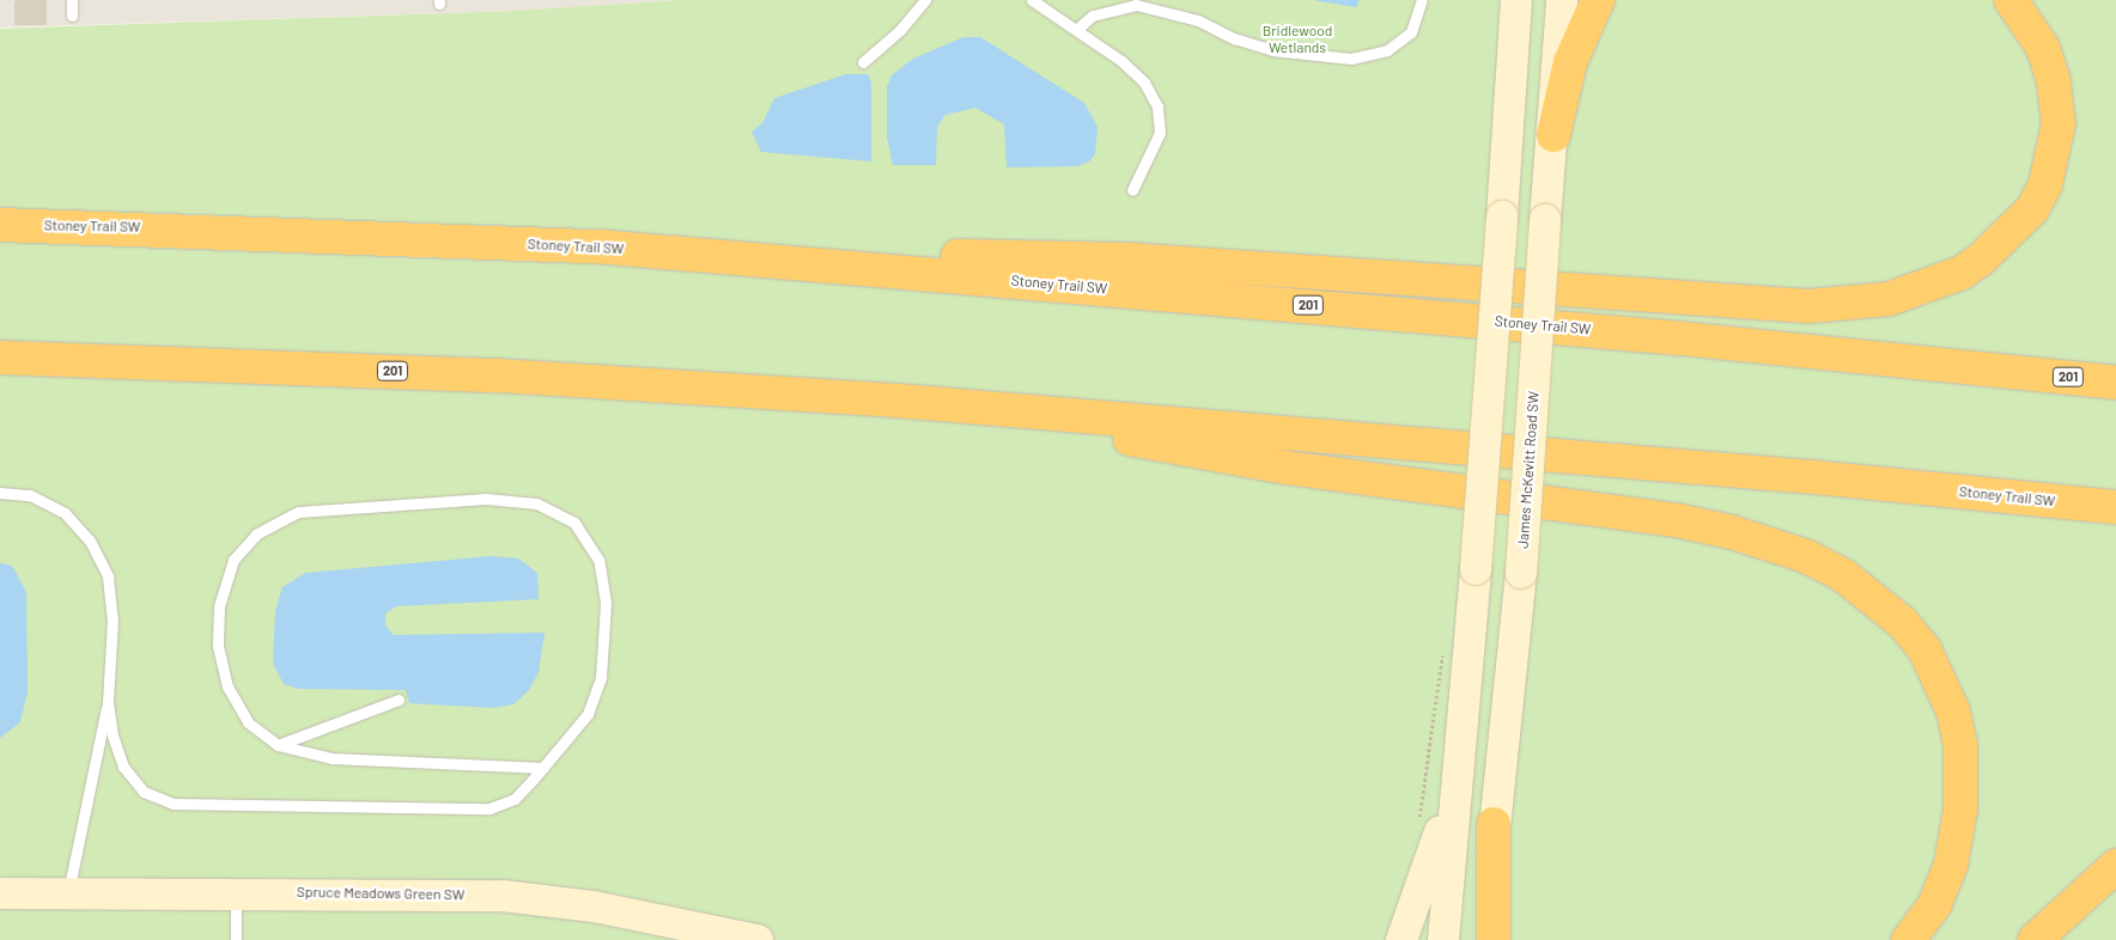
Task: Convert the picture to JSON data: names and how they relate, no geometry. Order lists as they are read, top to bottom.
{
  "streets": {
    "highway": ["Stoney Trail SW", "201"],
    "main road": ["James McKevitt Road SW", "Spruce Meadows Green SW"]
  },
  "parks": ["Bridlewood Wetlands"]
}
